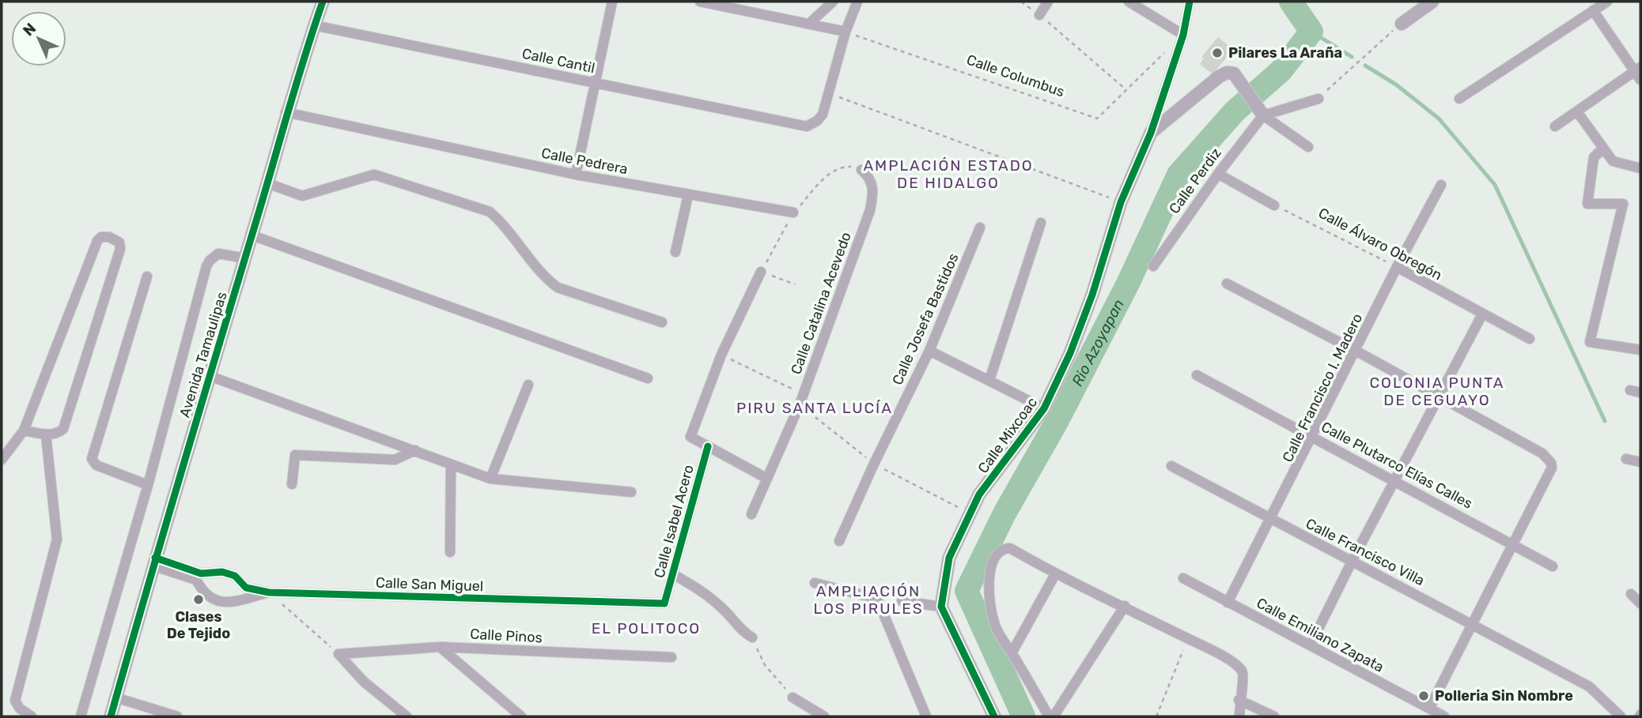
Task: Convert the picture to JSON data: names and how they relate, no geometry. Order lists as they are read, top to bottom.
{
  "streets": {
    "street": [
      "Calle Cantil",
      "Calle Pedrera",
      "Calle Perdiz",
      "Calle Álvaro Obregón",
      "Calle Catalina Acevedo",
      "Calle Josefa Bastidos",
      "Avenida Tamaulipas",
      "Calle Francisco I. Madero",
      "Calle Mixcoac",
      "Calle Plutarco Elías Calles",
      "Calle Isabel Acero",
      "Calle Francisco Villa",
      "Calle San Miguel",
      "Calle Emiliano Zapata",
      "Calle Pinos"
    ],
    "path": ["Calle Columbus"]
  },
  "crossings": [
    ["Calle Cantil", "Avenida Tamaulipas"],
    ["Calle Pedrera", "Avenida Tamaulipas"],
    ["Calle Álvaro Obregón", "Calle Francisco I. Madero"],
    ["Avenida Tamaulipas", "Calle San Miguel"],
    ["Calle Francisco I. Madero", "Calle Plutarco Elías Calles"],
    ["Calle Francisco I. Madero", "Calle Francisco Villa"],
    ["Calle Francisco I. Madero", "Calle Emiliano Zapata"],
    ["Calle Isabel Acero", "Calle San Miguel"]
  ],
  "districts": [
    "AMPLACIÓN ESTADO DE HIDALGO",
    "COLONIA PUNTA DE CEGUAYO",
    "PIRU SANTA LUCÍA",
    "AMPLIACIÓN LOS PIRULES",
    "EL POLITOCO"
  ],
  "water": ["Rio Azoyapan"],
  "places": ["Pilares La Araña", "Clases De Tejido", "Polleria Sin Nombre"],
  "north": "top left"
}
